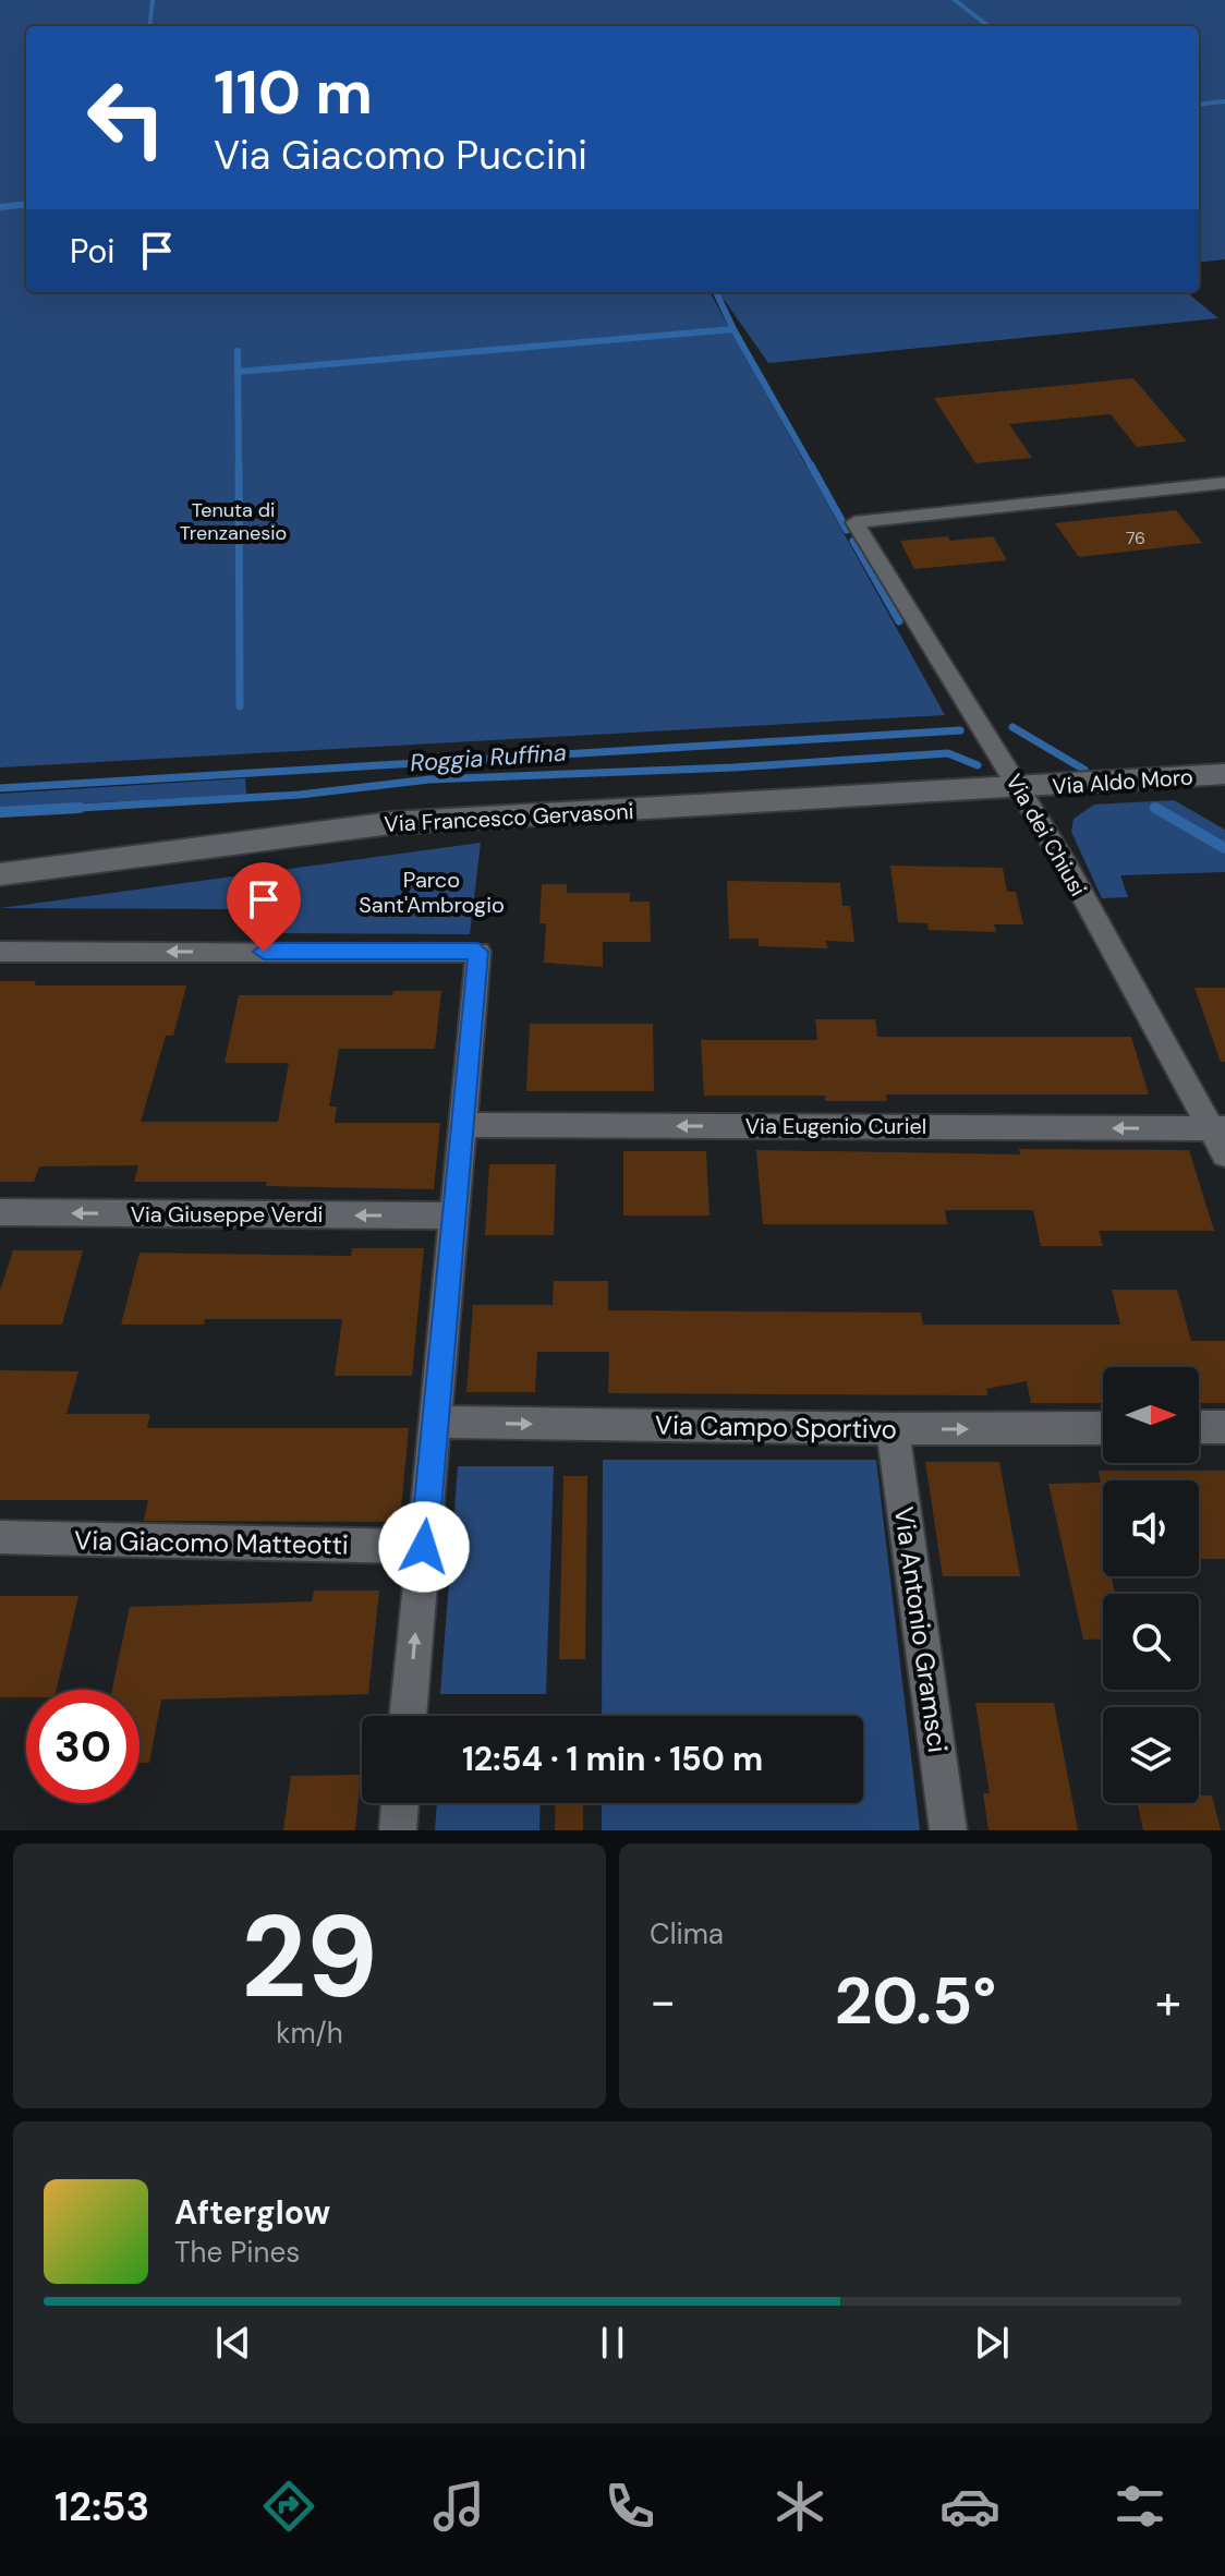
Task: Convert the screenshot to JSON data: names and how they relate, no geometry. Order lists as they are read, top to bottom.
{
  "streets": {
    "street": [
      "Via Aldo Moro",
      "Via Francesco Gervasoni",
      "Via dei Chiusi",
      "Via Eugenio Curiel",
      "Via Giuseppe Verdi",
      "Via Campo Sportivo",
      "Via Giacomo Matteotti",
      "Via Antonio Gramsci"
    ]
  },
  "crossings": [
    ["Via Aldo Moro", "Via Francesco Gervasoni"],
    ["Via Aldo Moro", "Via dei Chiusi"],
    ["Via Francesco Gervasoni", "Via dei Chiusi"],
    ["Via dei Chiusi", "Via Eugenio Curiel"],
    ["Via Campo Sportivo", "Via Antonio Gramsci"]
  ],
  "one_way": ["Via Eugenio Curiel", "Via Giuseppe Verdi", "Via Campo Sportivo"],
  "water": ["Roggia Ruffina"],
  "parks": ["Tenuta di Trenzanesio", "Parco Sant'Ambrogio"],
  "house_numbers": ["76"],
  "north": "right",
  "page": {
    "turn": ["110 m", "Via Giacomo Puccini"],
    "then": "Poi",
    "limit": "30",
    "trip": "12:54 · 1 min · 150 m",
    "tile": [
      ["29", "km/h"],
      "Clima"
    ],
    "heat": ["−", "20.5°", "+"],
    "song": ["Afterglow", "The Pines"],
    "tabs": "12:53"
  }
}
